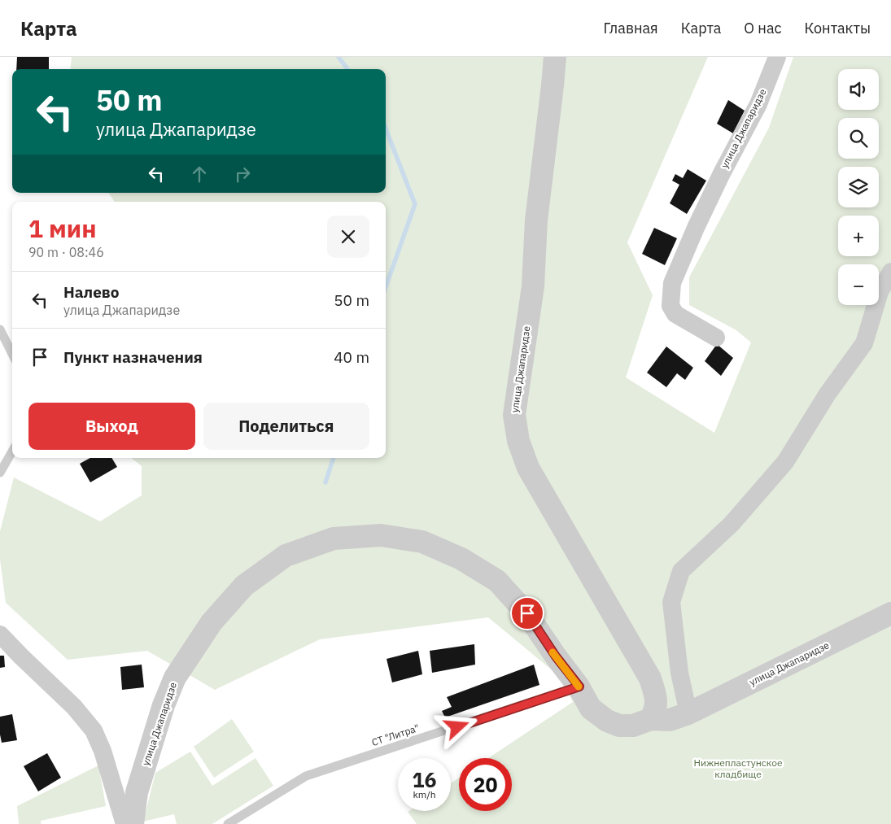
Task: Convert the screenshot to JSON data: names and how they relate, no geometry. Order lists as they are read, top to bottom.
{
  "streets": {
    "street": ["улица Джапаридзе"],
    "lane": ["СТ \"Литра\""]
  },
  "crossings": [
    ["улица Джапаридзе", "СТ \"Литра\""]
  ],
  "parks": ["Нижнепластунское кладбище"],
  "page": {
    "header": "Карта",
    "nav": [
      "Главная",
      "Карта",
      "О нас",
      "Контакты"
    ],
    "map_buttons": ["+", "−"],
    "turn": ["50 m", "улица Джапаридзе"],
    "heading": ["1 мин", "90 m · 08:46"],
    "list": [
      {
        "name": "Налево",
        "note": "улица Джапаридзе",
        "value": "50 m"
      },
      {
        "name": "Пункт назначения",
        "value": "40 m"
      }
    ],
    "buttons": ["Выход", "Поделиться"],
    "speed": "16 km/h",
    "limit": "20"
  }
}
